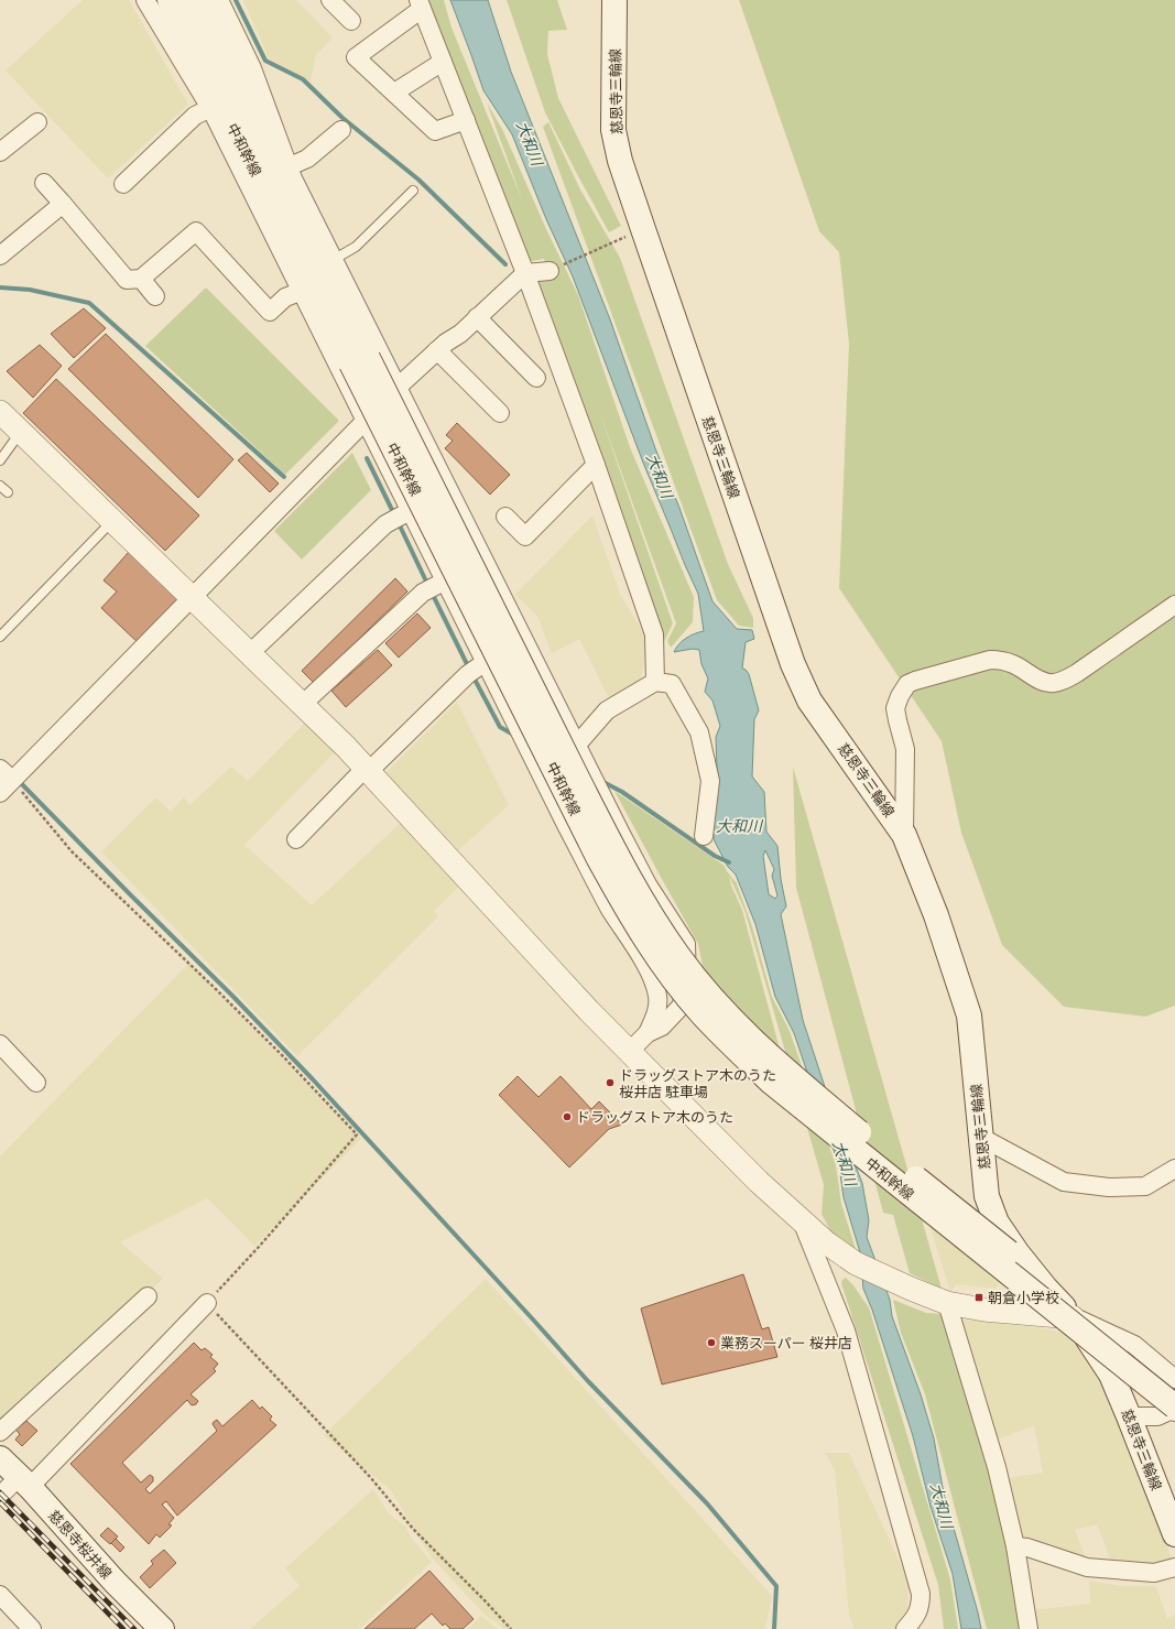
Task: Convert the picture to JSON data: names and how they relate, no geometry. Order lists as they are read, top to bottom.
{
  "streets": {
    "main road": ["慈恩寺三輪線", "中和幹線", "慈恩寺桜井線"]
  },
  "water": ["大和川"],
  "places": {
    "other": ["ドラッグストア木のうた 桜井店 駐車場", "ドラッグストア木のうた", "業務スーパー 桜井店"],
    "transit": ["朝倉小学校"]
  }
}
